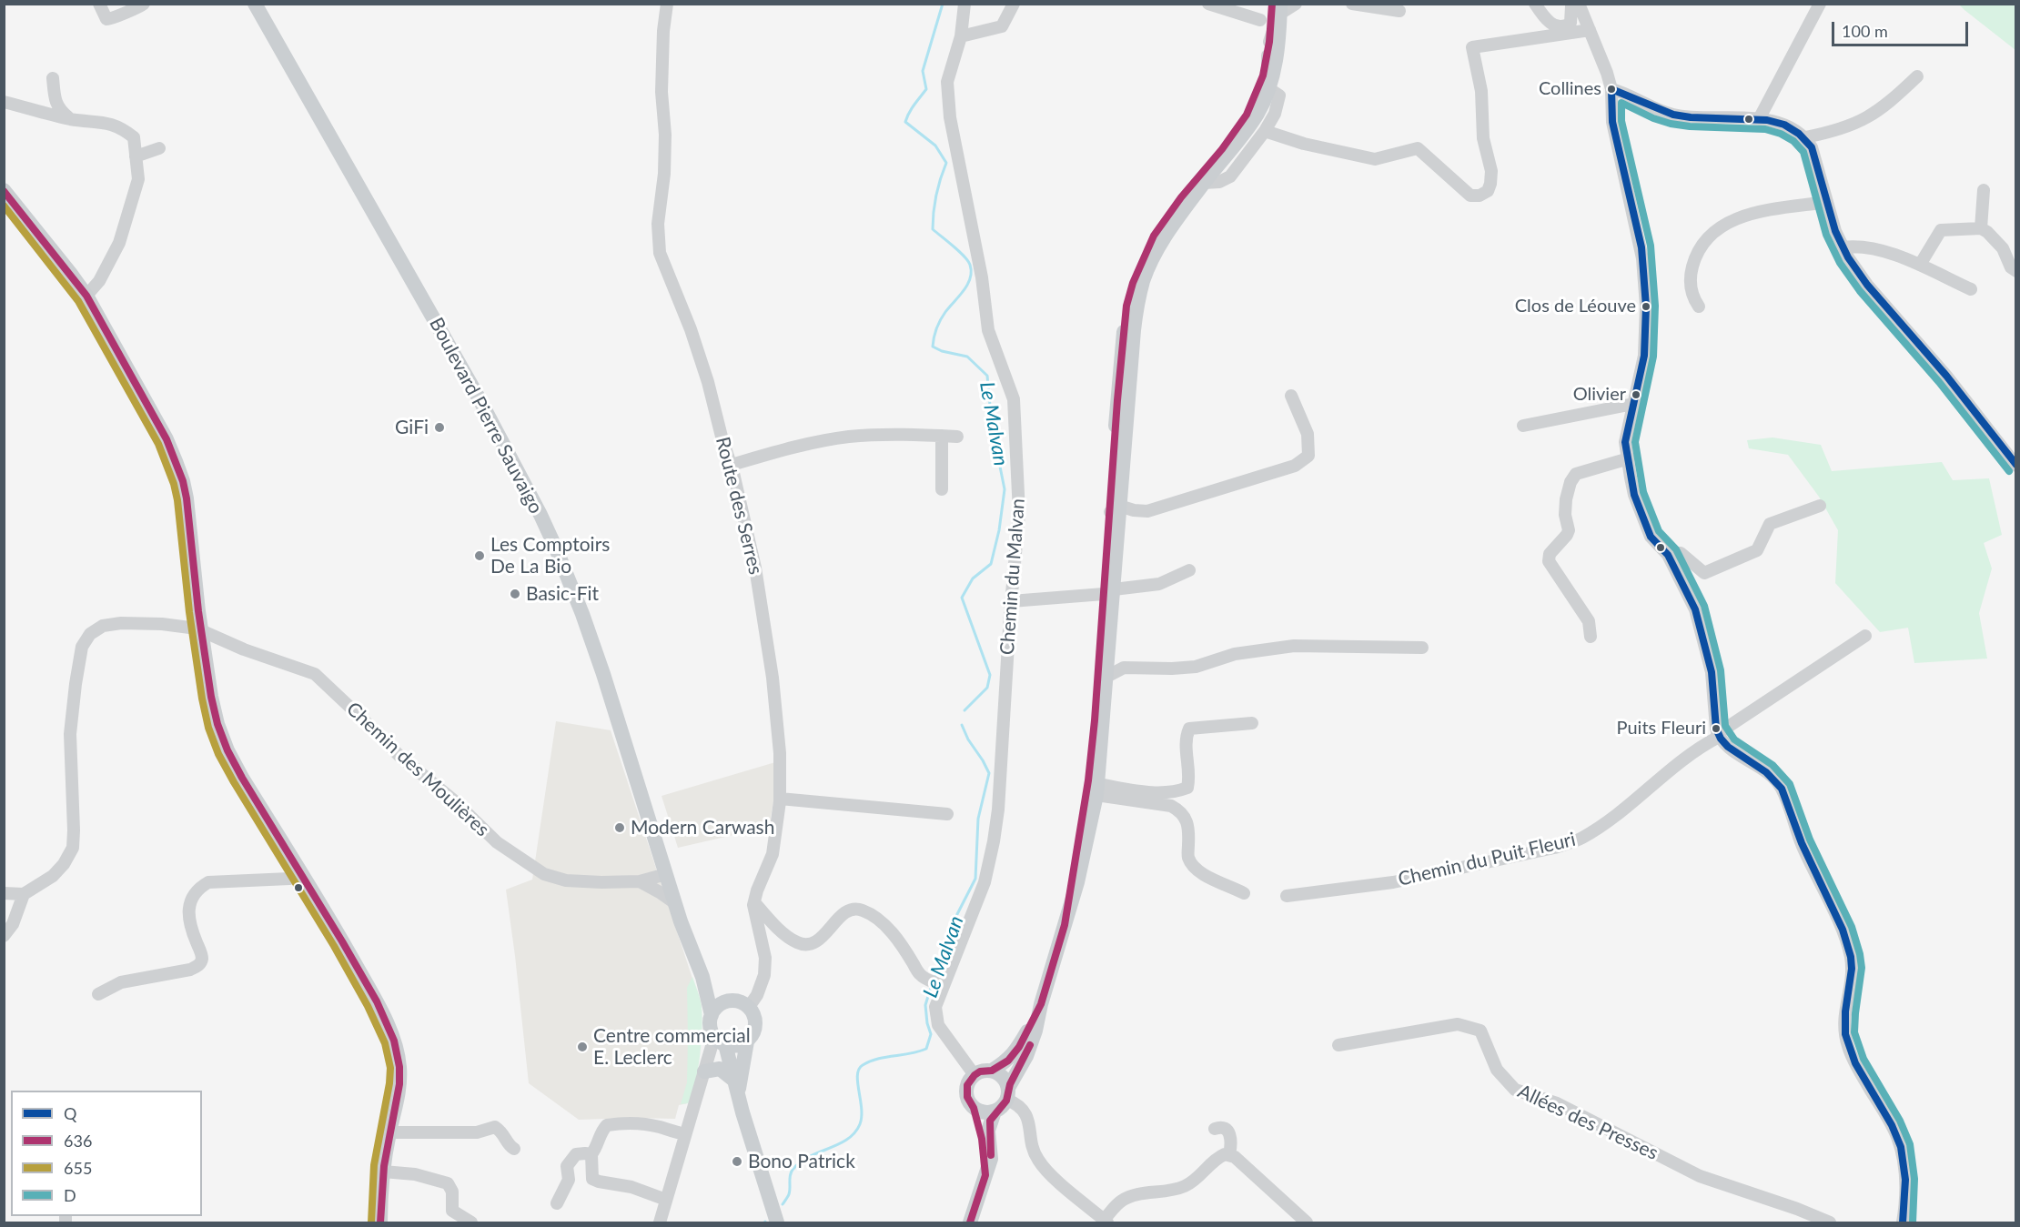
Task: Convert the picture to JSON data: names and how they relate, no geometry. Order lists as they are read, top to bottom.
{
  "streets": {
    "main road": ["Boulevard Pierre Sauvaigo"],
    "street": [
      "Route des Serres",
      "Chemin du Malvan",
      "Chemin des Moulières",
      "Chemin du Puit Fleuri",
      "Allées des Presses"
    ]
  },
  "crossings": [
    ["Boulevard Pierre Sauvaigo", "Route des Serres"],
    ["Boulevard Pierre Sauvaigo", "Chemin des Moulières"]
  ],
  "water": ["Le Malvan"],
  "places": [
    "Collines",
    "Clos de Léouve",
    "Olivier",
    "GiFi",
    "Les Comptoirs De La Bio",
    "Basic-Fit",
    "Puits Fleuri",
    "Modern Carwash",
    "Centre commercial E. Leclerc",
    "Bono Patrick"
  ],
  "lines": [
    "transit line 636",
    "transit line Q",
    "transit line D",
    "transit line 655"
  ],
  "legend": [
    "Q",
    "636",
    "655",
    "D"
  ],
  "scale_bar": "100 m"
}
